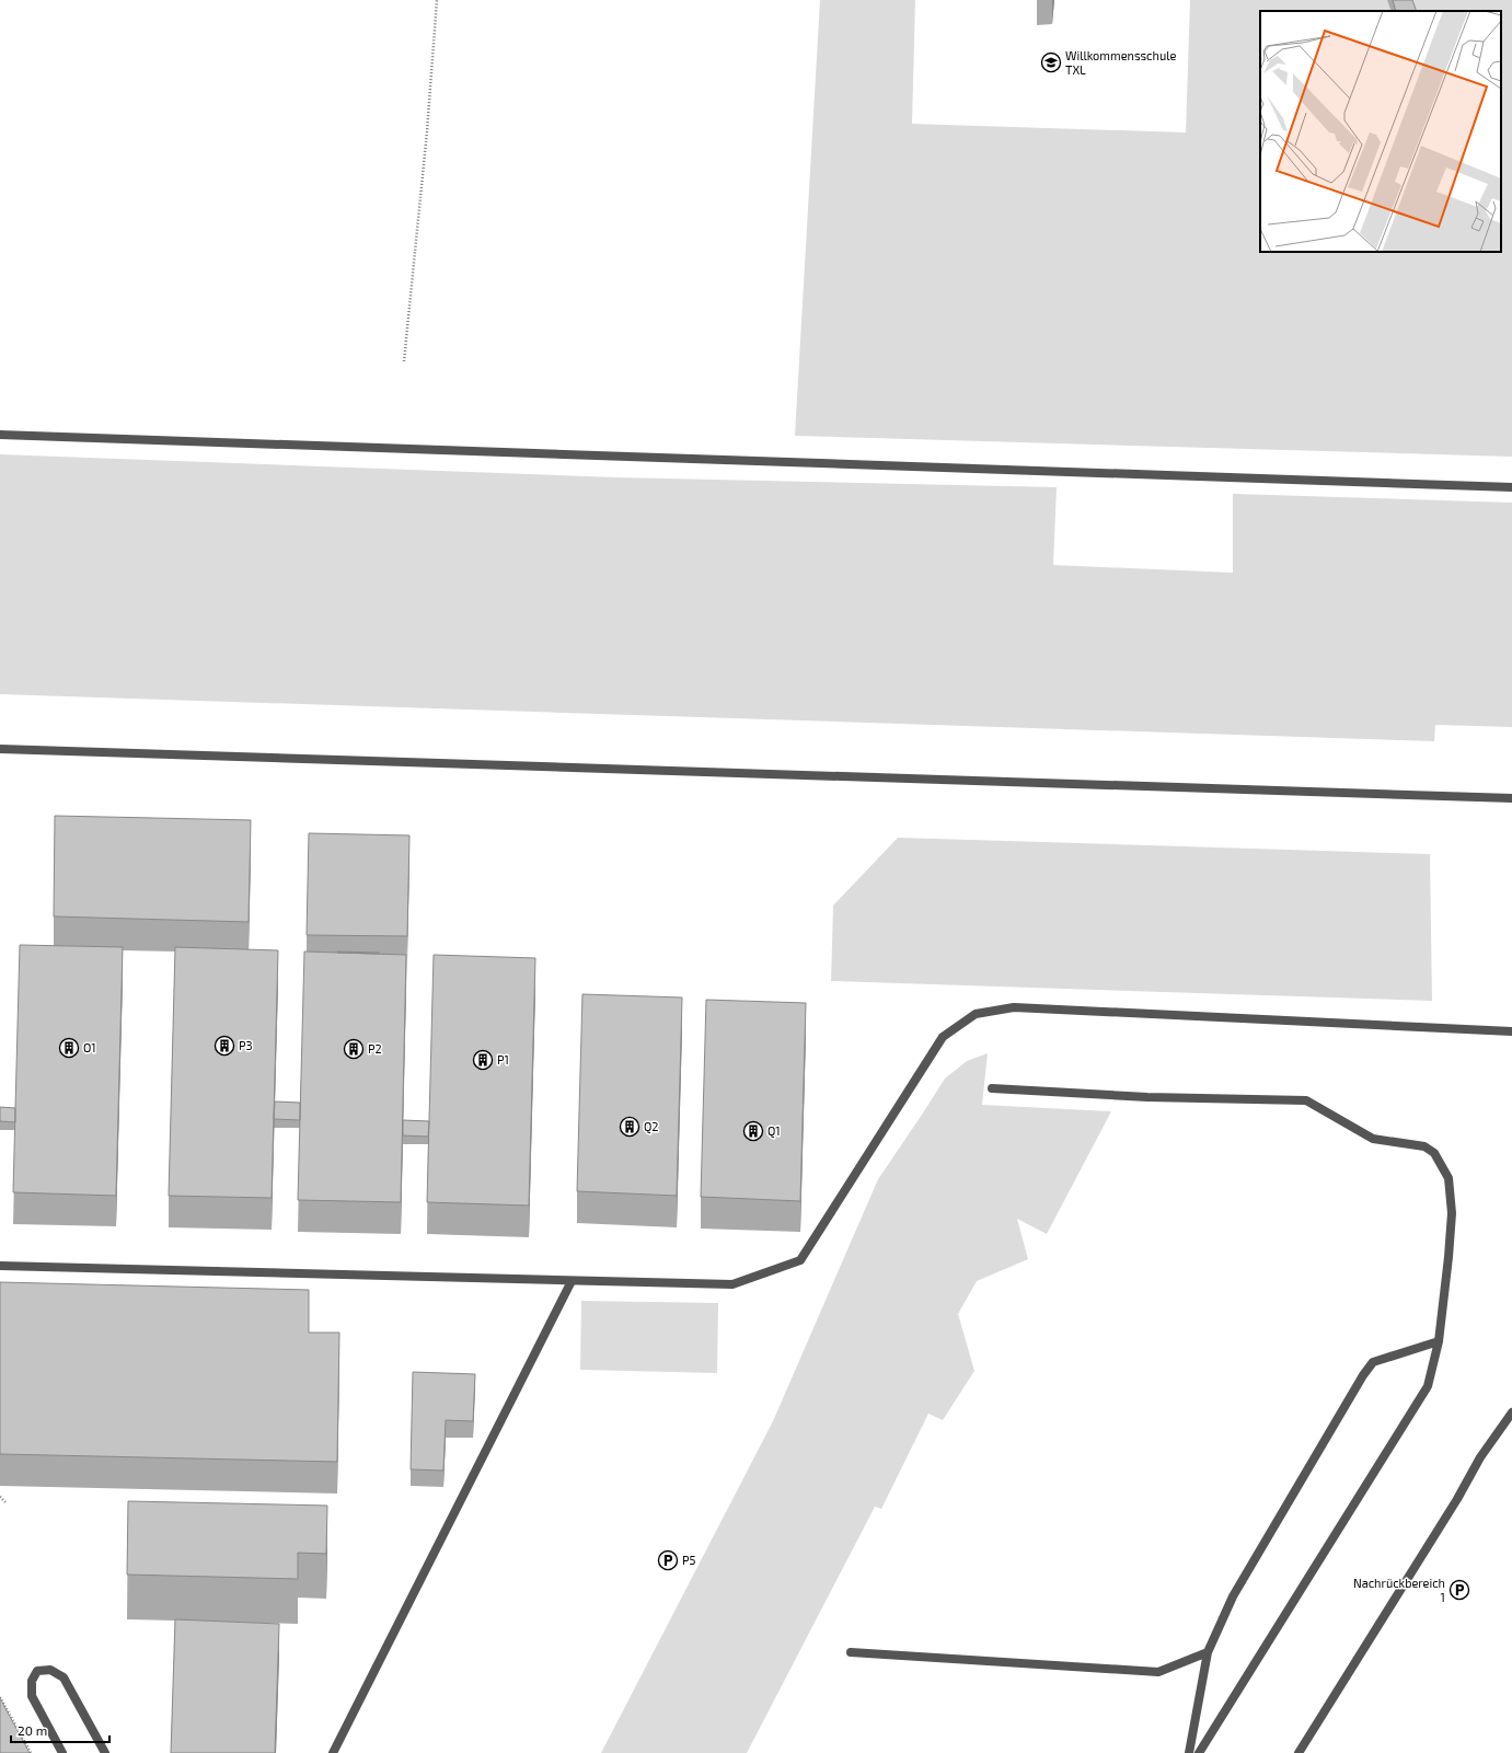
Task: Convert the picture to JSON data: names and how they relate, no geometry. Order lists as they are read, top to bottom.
{
  "places": {
    "school or university": ["Willkommensschule TXL"],
    "building": [
      "P3",
      "O1",
      "P2",
      "P1",
      "Q2",
      "Q1"
    ],
    "parking": ["P5", "Nachrückbereich 1"]
  },
  "scale_bar": "20 m"
}
